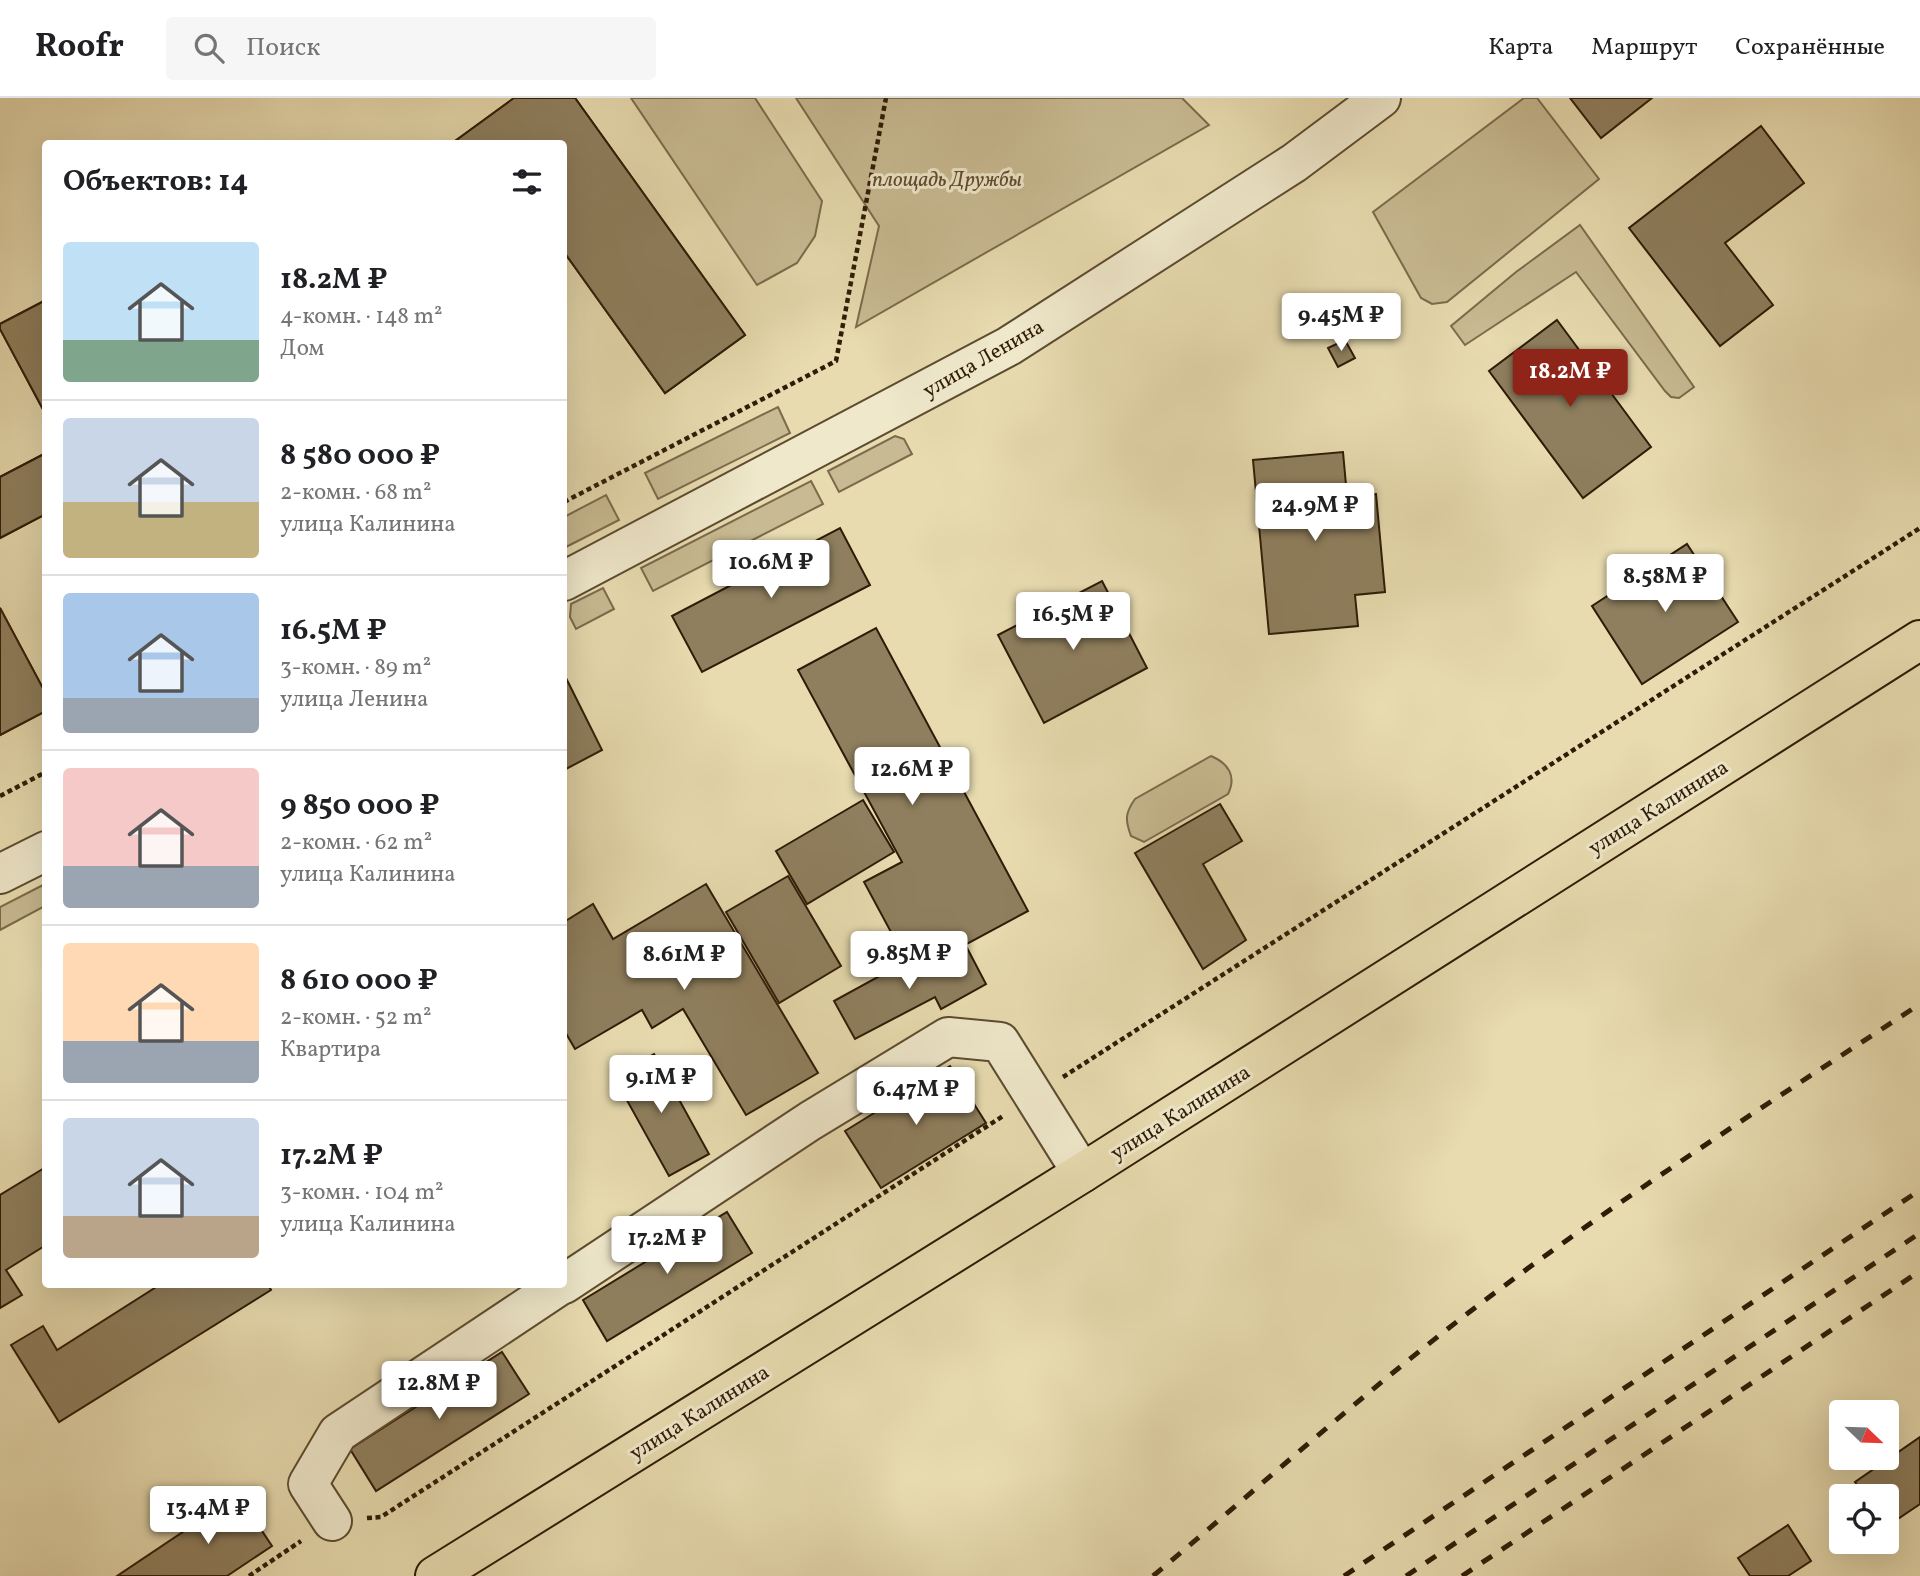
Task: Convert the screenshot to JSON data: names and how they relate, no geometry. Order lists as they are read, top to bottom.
{
  "streets": {
    "main road": ["улица Калинина"],
    "street": ["улица Ленина"]
  },
  "parks": ["площадь Дружбы"],
  "north": "bottom right",
  "page": {
    "header": "Roofr",
    "search": "Поиск",
    "nav": ["Карта", "Маршрут", "Сохранённые"],
    "heading": "Объектов: 14",
    "list": [
      {
        "name": "18.2M ₽",
        "note": "4-комн. · 148 m² · Дом"
      },
      {
        "name": "8 580 000 ₽",
        "note": "2-комн. · 68 m² · улица Калинина"
      },
      {
        "name": "16.5M ₽",
        "note": "3-комн. · 89 m² · улица Ленина"
      },
      {
        "name": "9 850 000 ₽",
        "note": "2-комн. · 62 m² · улица Калинина"
      },
      {
        "name": "8 610 000 ₽",
        "note": "2-комн. · 52 m² · Квартира"
      },
      {
        "name": "17.2M ₽",
        "note": "3-комн. · 104 m² · улица Калинина"
      }
    ],
    "price": [
      "9.45M ₽",
      "18.2M ₽",
      "24.9M ₽",
      "10.6M ₽",
      "8.58M ₽",
      "16.5M ₽",
      "12.6M ₽",
      "9.85M ₽",
      "8.61M ₽",
      "9.1M ₽",
      "6.47M ₽",
      "17.2M ₽",
      "12.8M ₽",
      "13.4M ₽"
    ]
  }
}
